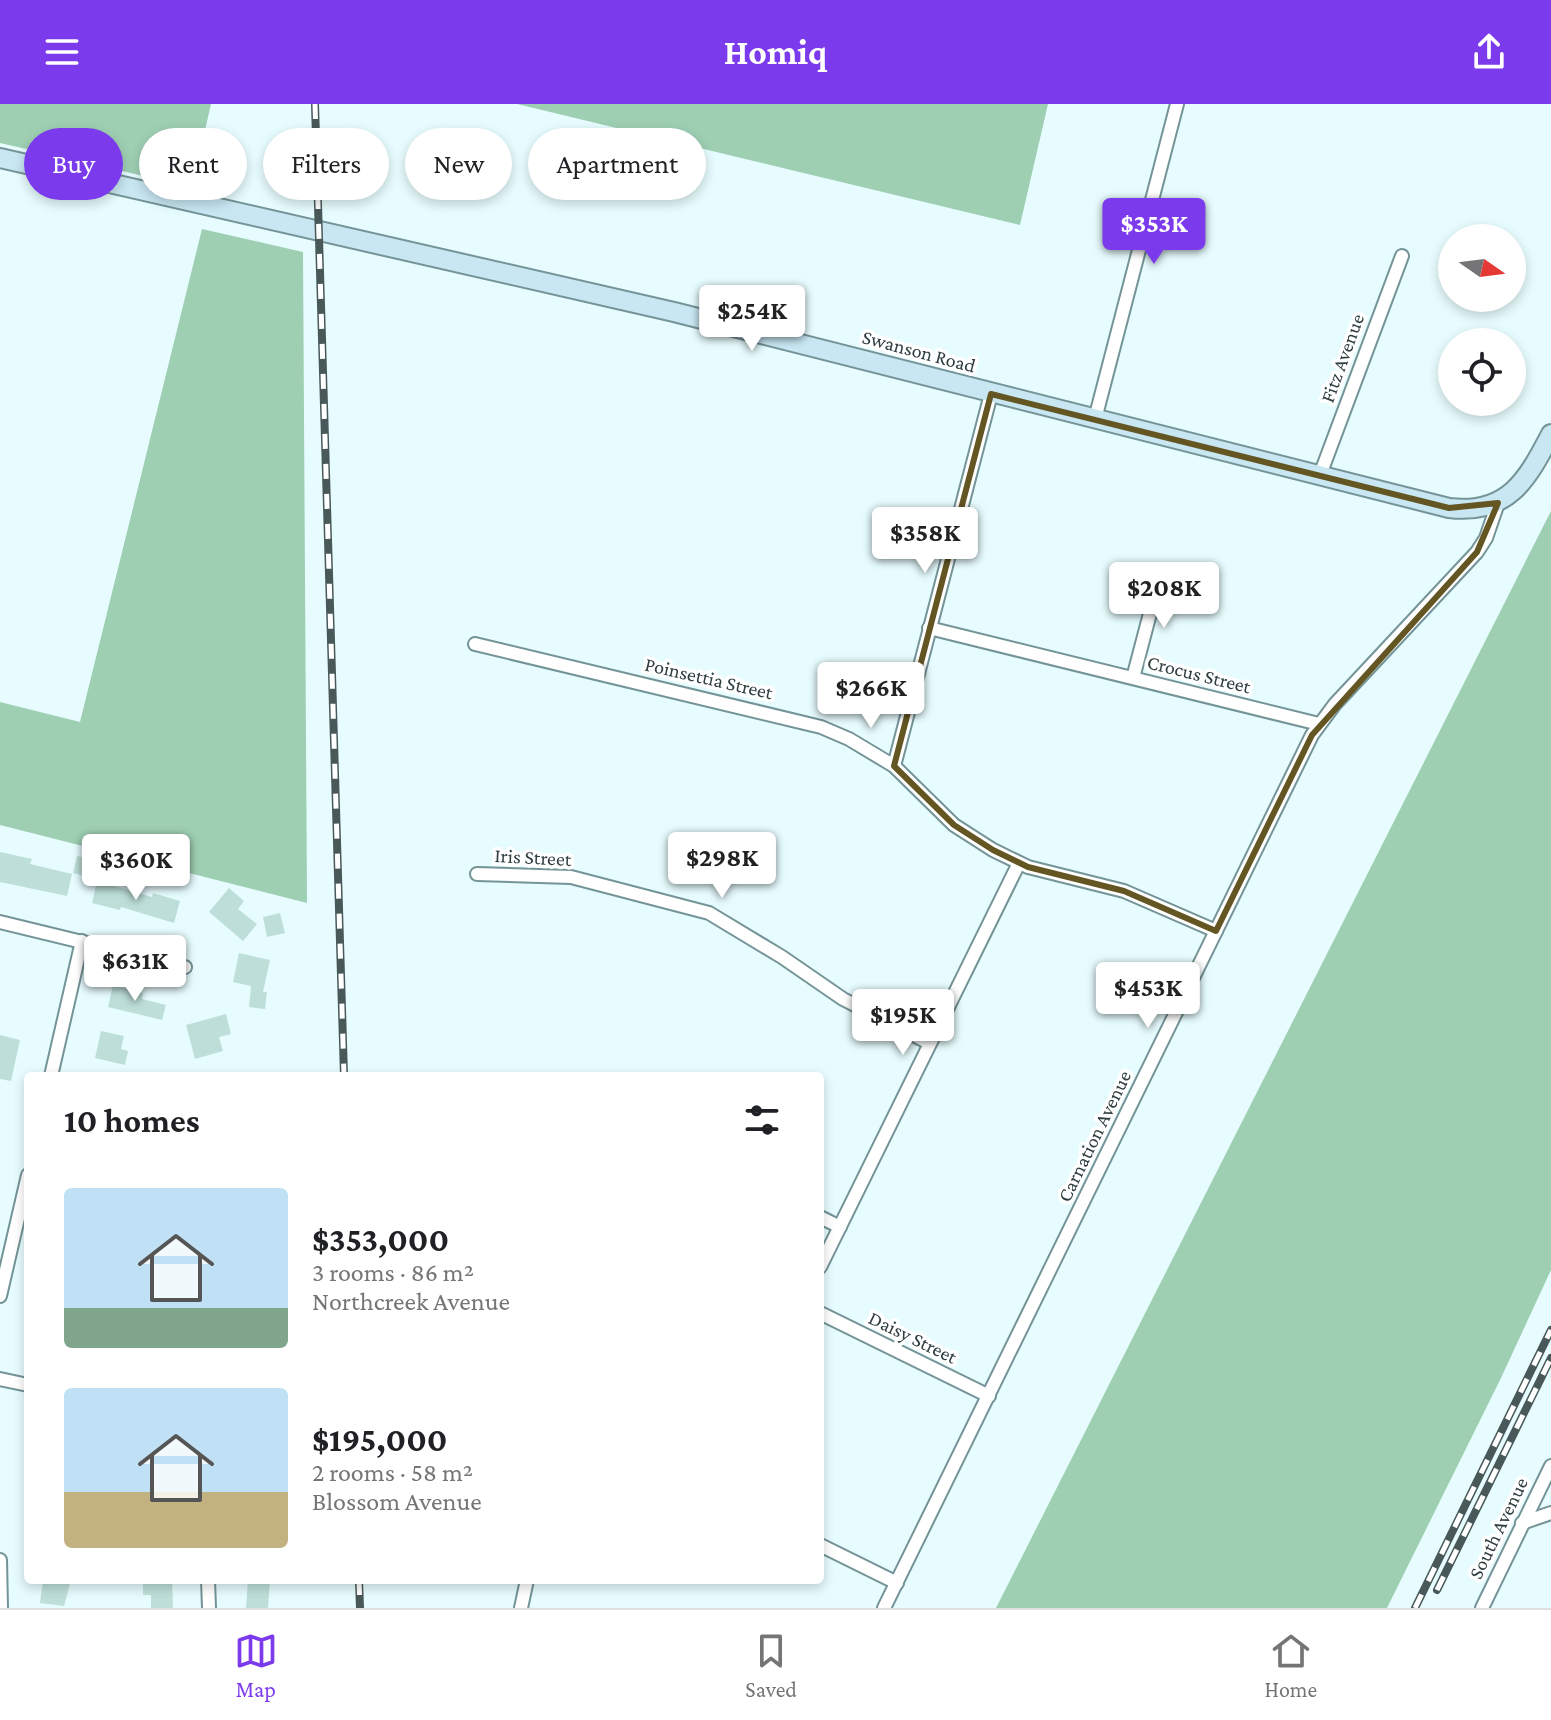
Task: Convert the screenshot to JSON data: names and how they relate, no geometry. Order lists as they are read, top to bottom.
{
  "streets": {
    "street": [
      "Swanson Road",
      "Fitz Avenue",
      "Crocus Street",
      "Poinsettia Street",
      "Iris Street",
      "Carnation Avenue",
      "Daisy Street",
      "South Avenue"
    ]
  },
  "crossings": [
    ["Swanson Road", "Fitz Avenue"],
    ["Swanson Road", "Carnation Avenue"],
    ["Crocus Street", "Carnation Avenue"],
    ["Poinsettia Street", "Carnation Avenue"],
    ["Carnation Avenue", "Daisy Street"]
  ],
  "north": "right",
  "page": {
    "header": "Homiq",
    "chip": [
      "Buy",
      "Rent",
      "Filters",
      "New",
      "Apartment"
    ],
    "price": [
      "$353K",
      "$254K",
      "$358K",
      "$208K",
      "$266K",
      "$298K",
      "$360K",
      "$631K",
      "$453K",
      "$195K"
    ],
    "heading": "10 homes",
    "list": [
      {
        "name": "$353,000",
        "note": "3 rooms · 86 m² · Northcreek Avenue"
      },
      {
        "name": "$195,000",
        "note": "2 rooms · 58 m² · Blossom Avenue"
      }
    ],
    "tabs": ["Map", "Saved", "Home"]
  }
}
